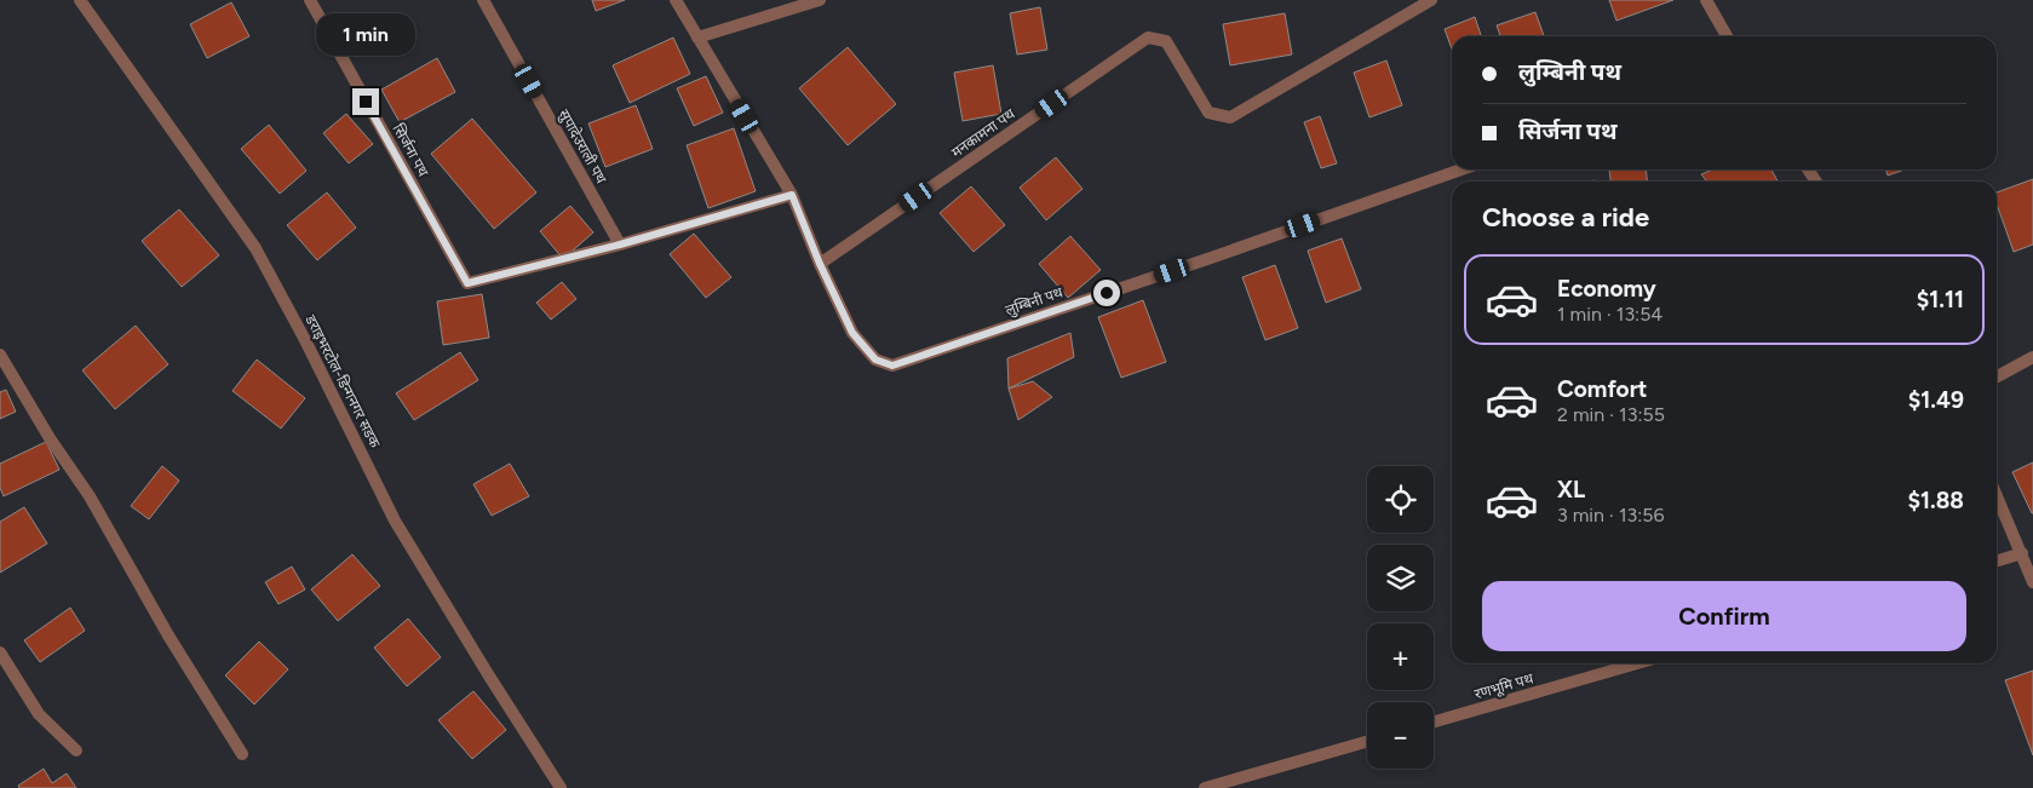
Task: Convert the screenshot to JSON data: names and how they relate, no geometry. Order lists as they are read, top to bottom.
{
  "streets": {
    "street": [
      "मनकामना पथ",
      "सुपादेउराली पथ",
      "सिर्जना पथ",
      "लुम्बिनी पथ",
      "डराइभरटोल-डिन्गनगर सडक",
      "रणभूमि पथ"
    ]
  },
  "crossings": [
    ["मनकामना पथ", "लुम्बिनी पथ"],
    ["सुपादेउराली पथ", "सिर्जना पथ"]
  ],
  "page": {
    "bubble": "1 min",
    "banner": ["लुम्बिनी पथ", "सिर्जना पथ"],
    "heading": "Choose a ride",
    "list": [
      {
        "name": "Economy",
        "note": "1 min · 13:54",
        "value": "$1.11"
      },
      {
        "name": "Comfort",
        "note": "2 min · 13:55",
        "value": "$1.49"
      },
      {
        "name": "XL",
        "note": "3 min · 13:56",
        "value": "$1.88"
      }
    ],
    "map_buttons": ["+", "−"],
    "buttons": "Confirm"
  }
}
